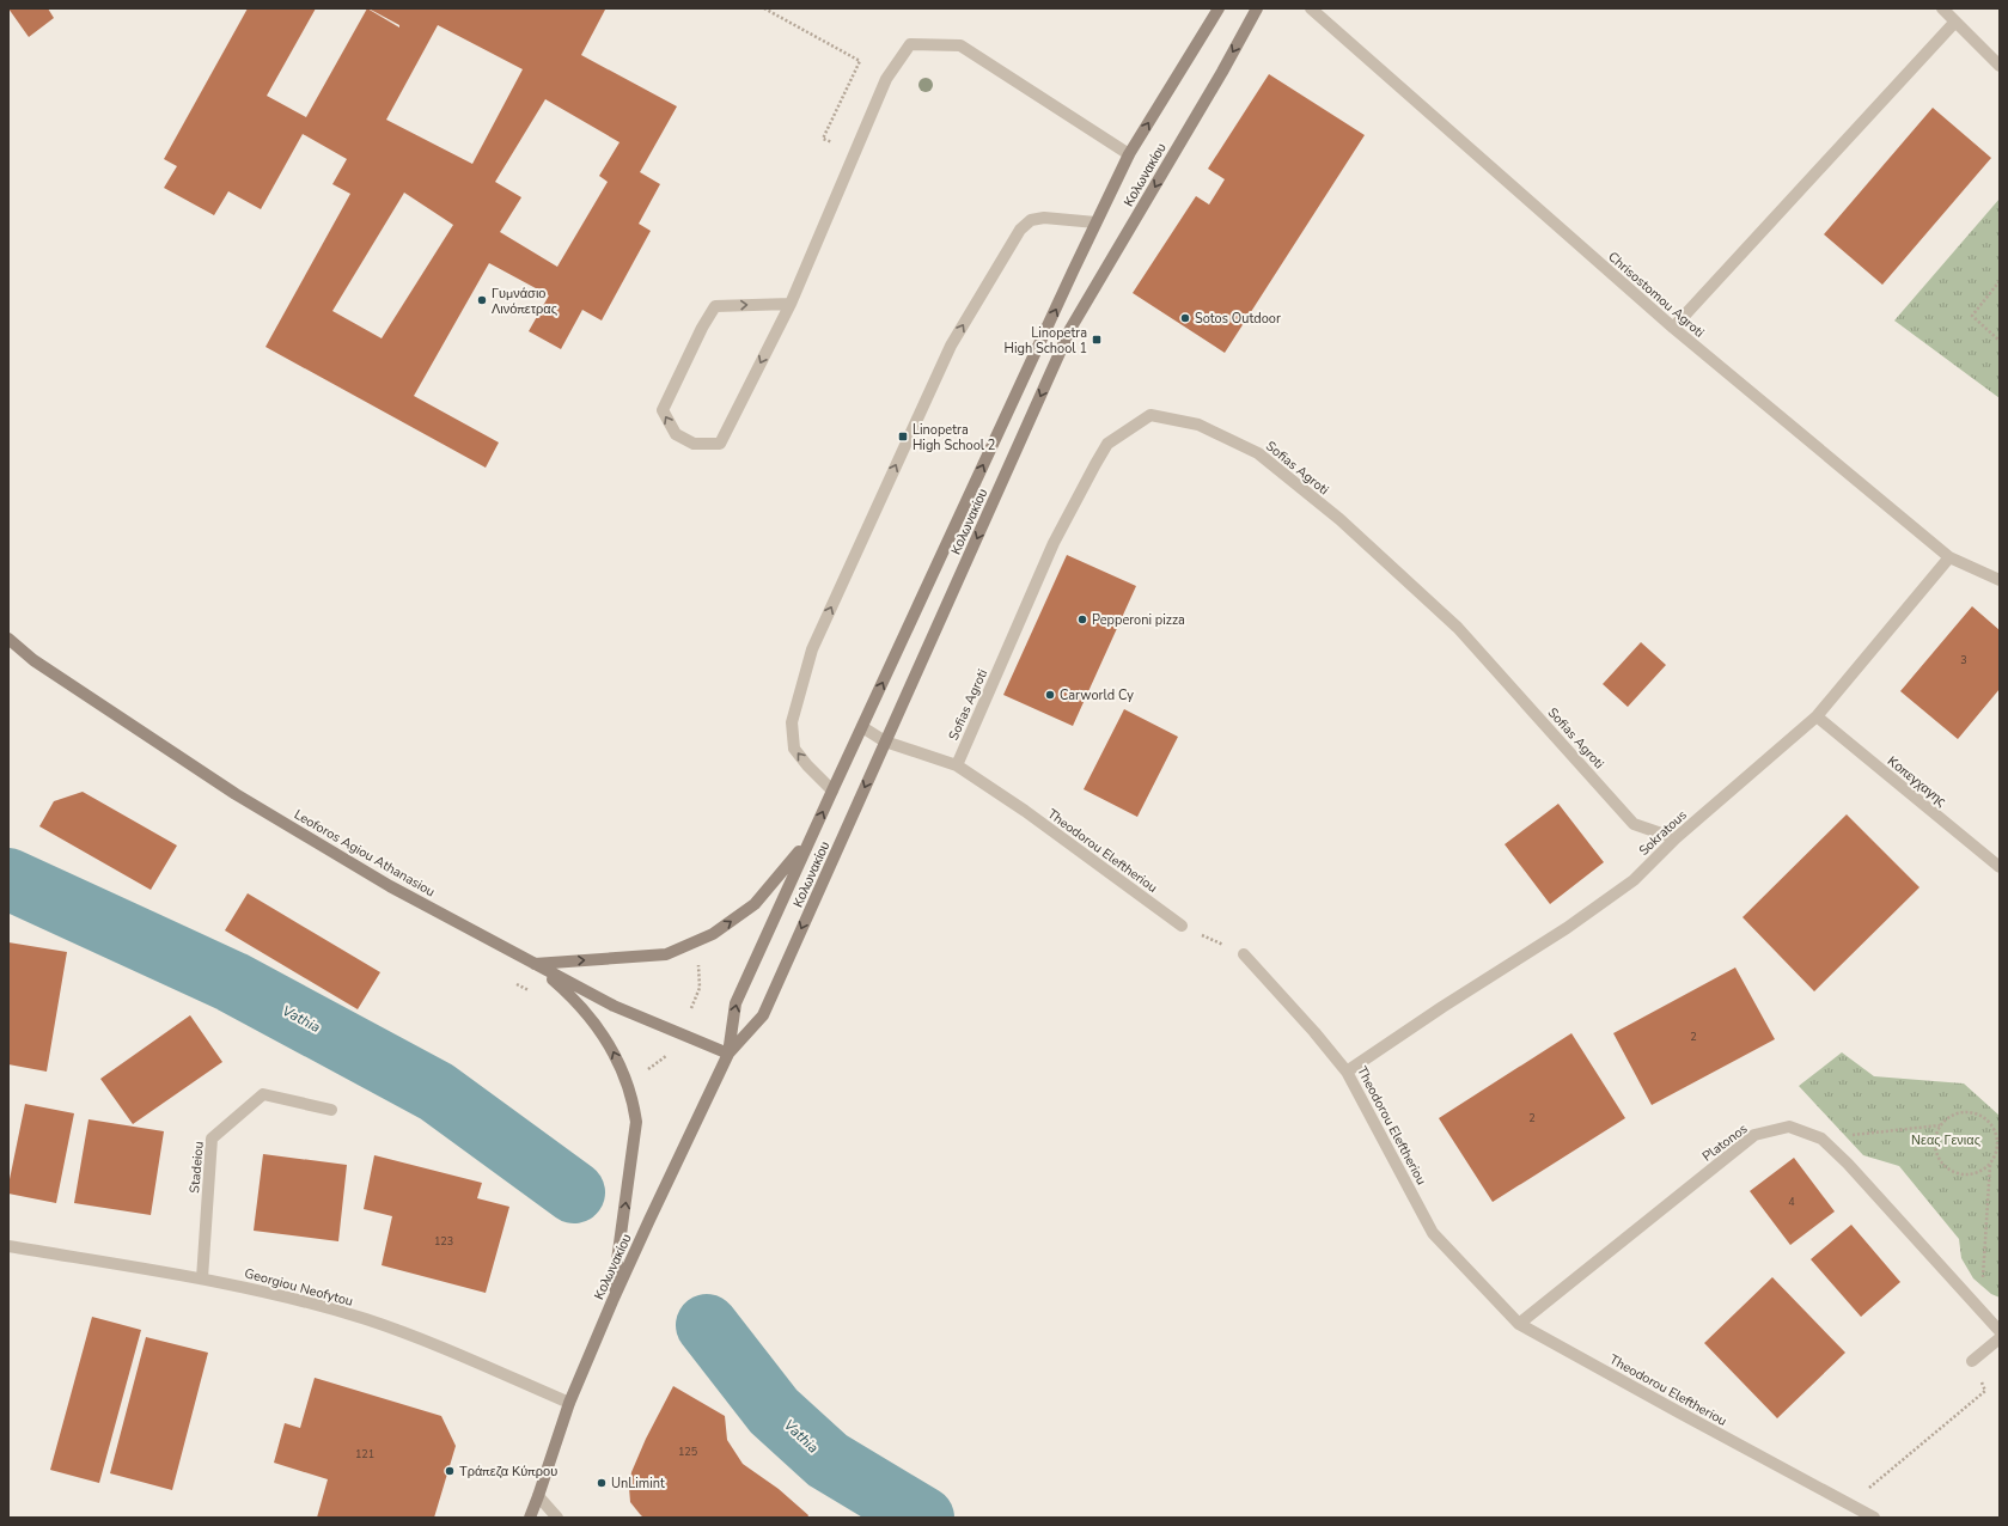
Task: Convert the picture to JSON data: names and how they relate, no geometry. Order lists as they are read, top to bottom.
{
  "streets": {
    "main road": ["Κολωνακίου", "Leoforos Agiou Athanasiou"],
    "street": [
      "Chrisostomou Agroti",
      "Sofias Agroti",
      "Κοπεγχαγης",
      "Sokratous",
      "Theodorou Eleftheriou",
      "Platonos",
      "Stadeiou",
      "Georgiou Neofytou"
    ]
  },
  "crossings": [
    ["Κολωνακίου", "Theodorou Eleftheriou"],
    ["Κολωνακίου", "Leoforos Agiou Athanasiou"],
    ["Κολωνακίου", "Georgiou Neofytou"],
    ["Chrisostomou Agroti", "Sokratous"],
    ["Sofias Agroti", "Sokratous"],
    ["Sofias Agroti", "Theodorou Eleftheriou"],
    ["Κοπεγχαγης", "Sokratous"],
    ["Sokratous", "Theodorou Eleftheriou"],
    ["Theodorou Eleftheriou", "Platonos"],
    ["Stadeiou", "Georgiou Neofytou"]
  ],
  "water": ["Vathia"],
  "parks": ["Νεας Γενιας"],
  "places": {
    "other": [
      "Γυμνάσιο Λινόπετρας",
      "Sotos Outdoor",
      "Pepperoni pizza",
      "Carworld Cy",
      "Τράπεζα Κύπρου",
      "UnLimint"
    ],
    "transit": ["Linopetra High School 1", "Linopetra High School 2"]
  },
  "house_numbers": [
    "3",
    "2",
    "2",
    "4",
    "123",
    "125",
    "121"
  ]
}
